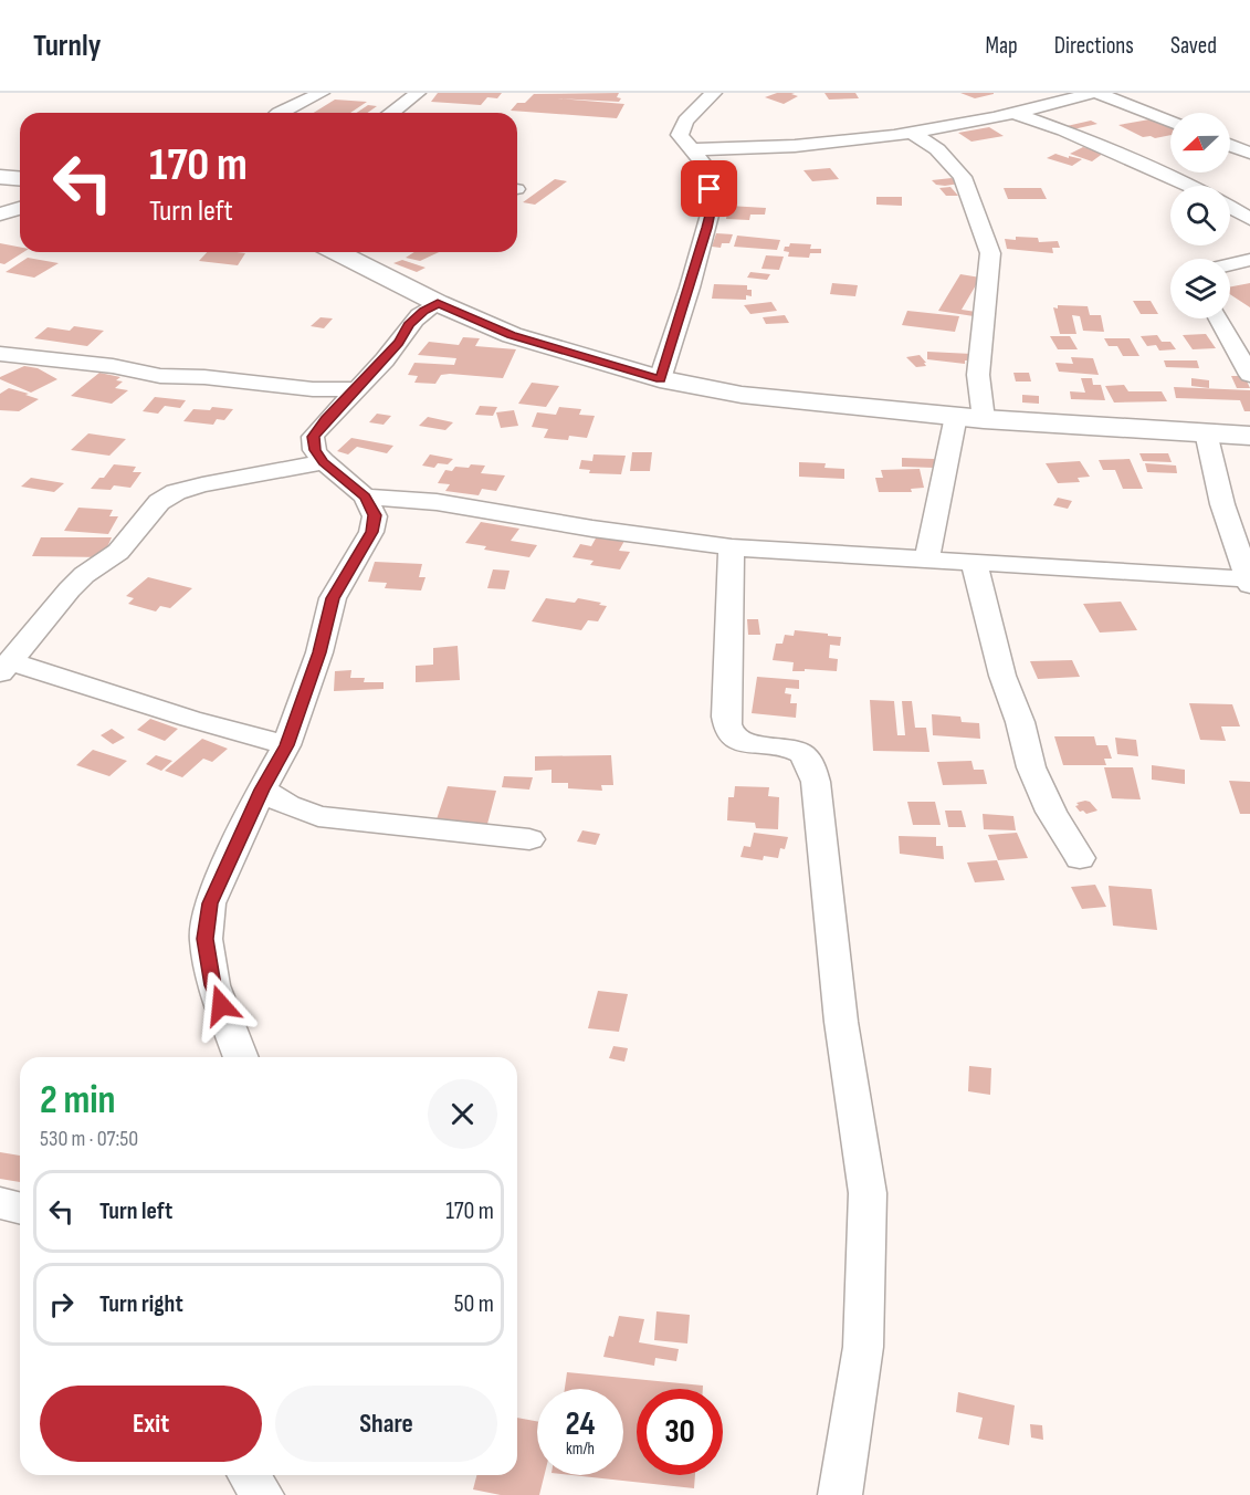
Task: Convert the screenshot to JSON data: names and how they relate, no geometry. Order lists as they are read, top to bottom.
{
  "north": "left",
  "page": {
    "header": "Turnly",
    "nav": ["Map", "Directions", "Saved"],
    "turn": ["170 m", "Turn left"],
    "heading": ["2 min", "530 m · 07:50"],
    "list": [
      {
        "name": "Turn left",
        "value": "170 m"
      },
      {
        "name": "Turn right",
        "value": "50 m"
      }
    ],
    "buttons": ["Exit", "Share"],
    "speed": "24 km/h",
    "limit": "30"
  }
}
